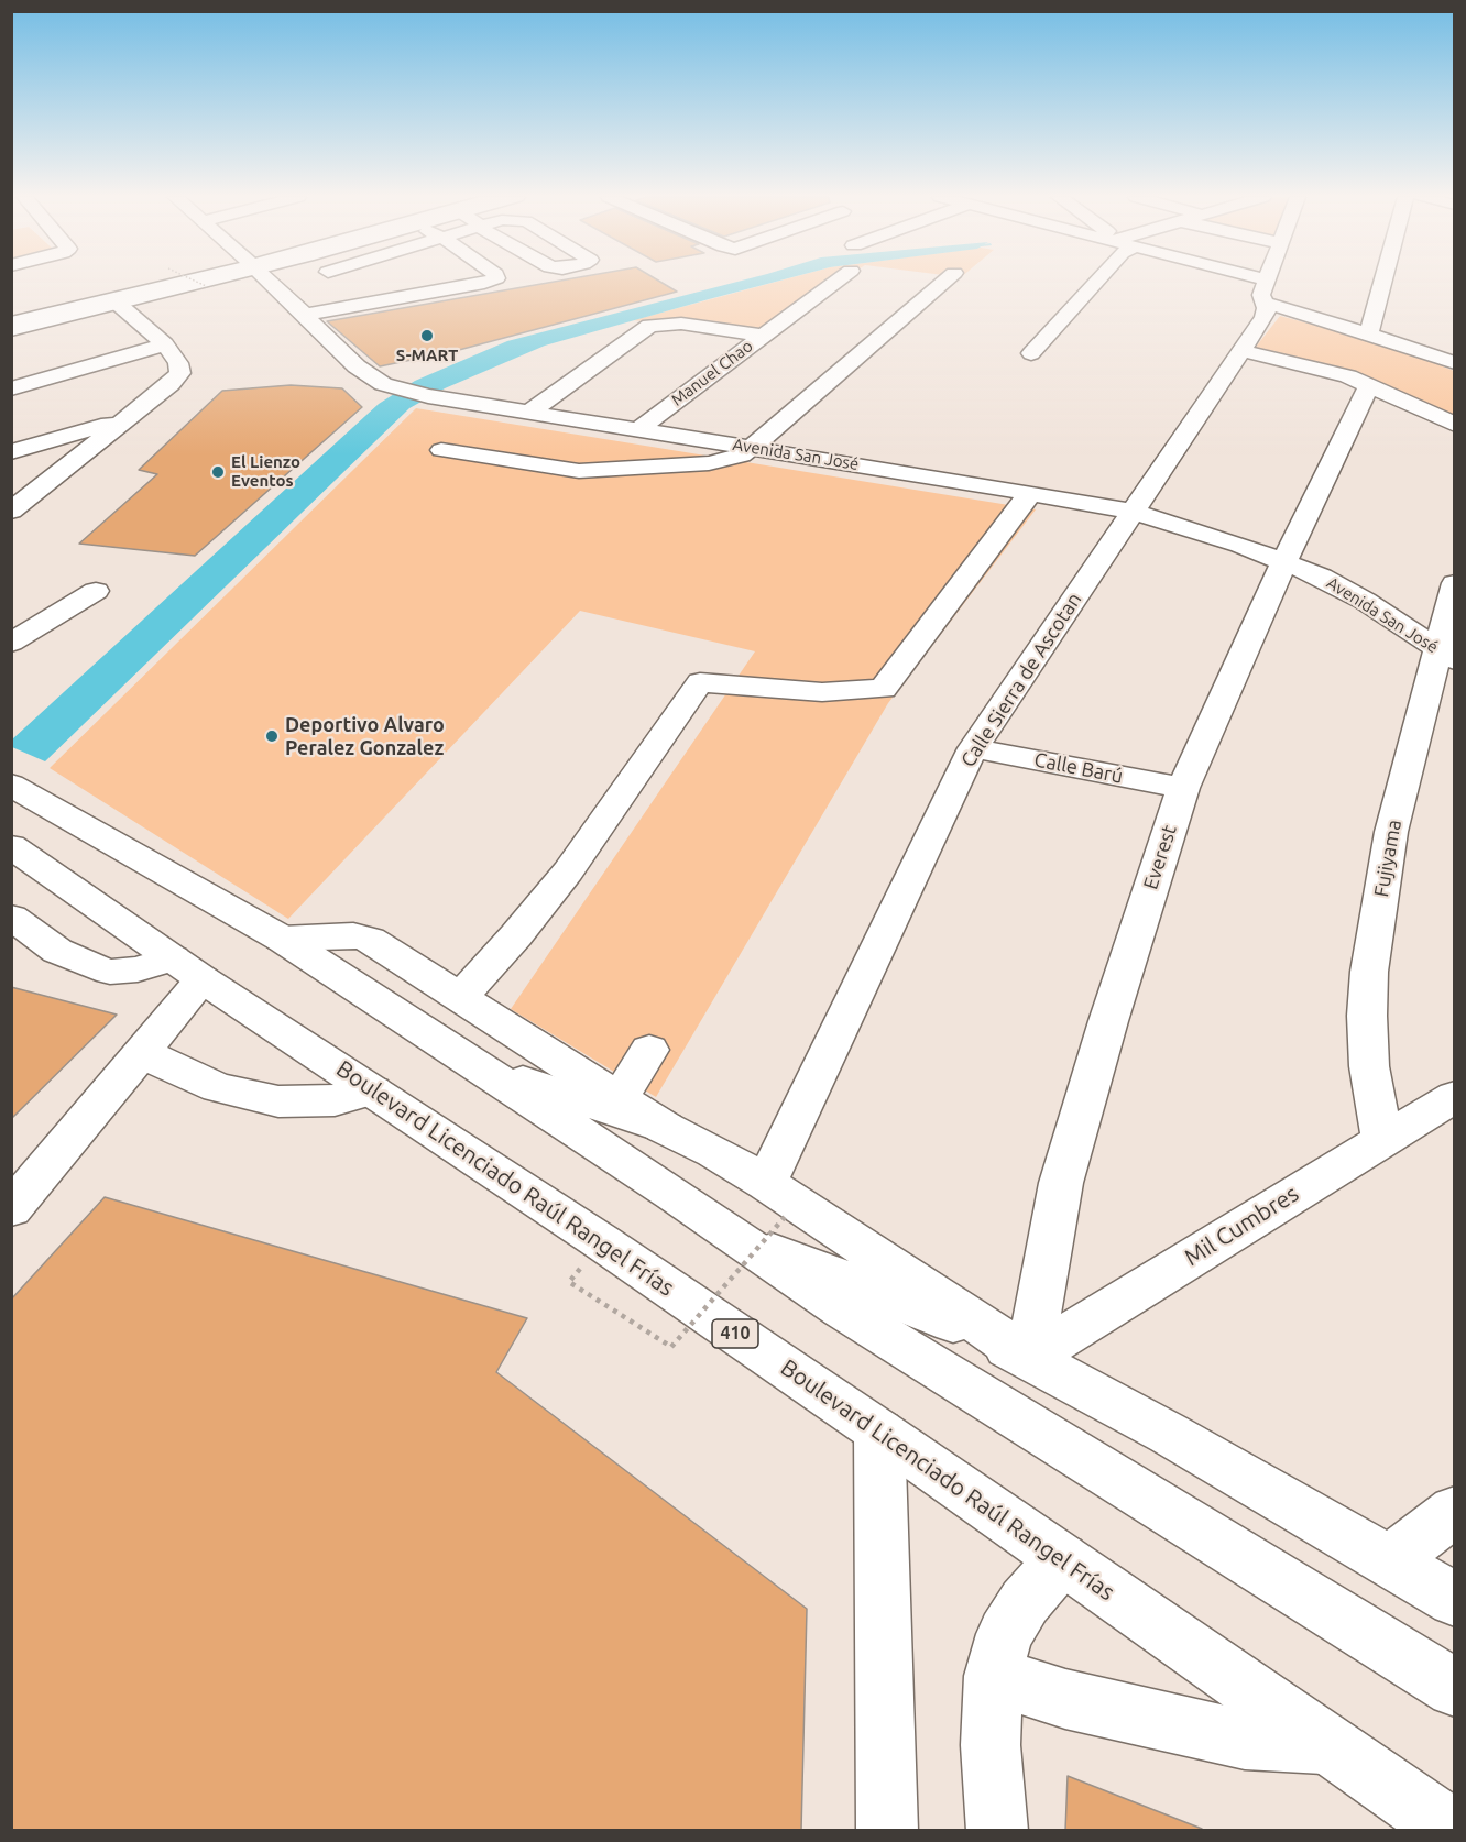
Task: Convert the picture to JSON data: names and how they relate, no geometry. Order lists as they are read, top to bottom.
{
  "streets": {
    "street": [
      "Manuel Chao",
      "Avenida San José",
      "Calle Sierra de Ascotan",
      "Calle Barú",
      "Everest",
      "Fujiyama",
      "Boulevard Licenciado Raúl Rangel Frías",
      "Mil Cumbres",
      "410"
    ]
  },
  "crossings": [
    ["Manuel Chao", "Avenida San José"],
    ["Avenida San José", "Calle Sierra de Ascotan"],
    ["Avenida San José", "Everest"],
    ["Avenida San José", "Fujiyama"],
    ["Calle Sierra de Ascotan", "Calle Barú"],
    ["Calle Barú", "Everest"],
    ["Everest", "Mil Cumbres"],
    ["Fujiyama", "Mil Cumbres"]
  ],
  "places": ["S-MART", "El Lienzo Eventos", "Deportivo Alvaro Peralez Gonzalez"]
}
